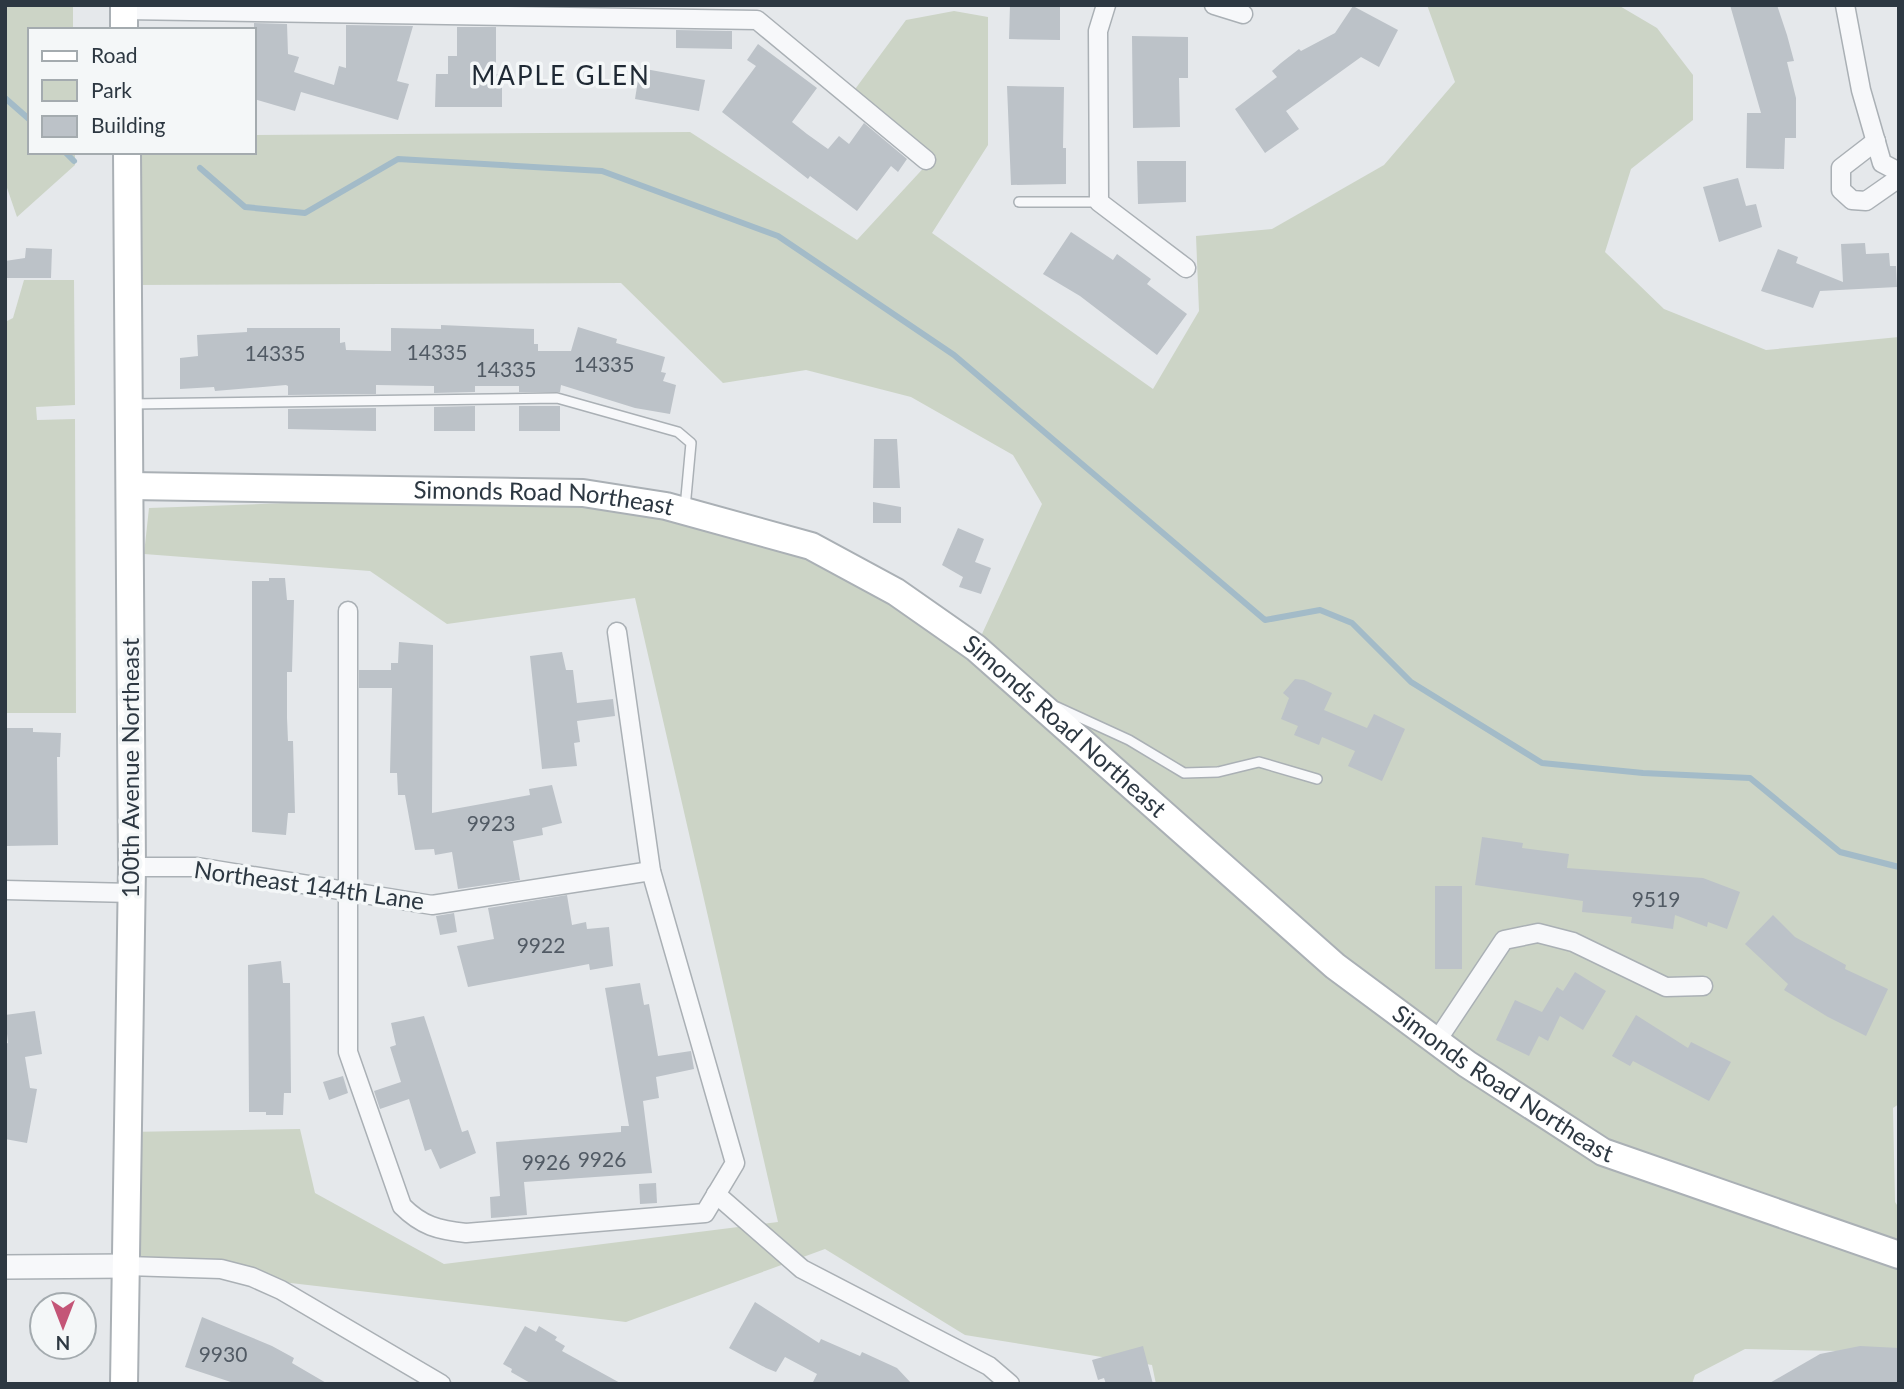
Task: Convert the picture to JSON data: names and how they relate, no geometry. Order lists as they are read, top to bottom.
{
  "streets": {
    "main road": ["Simonds Road Northeast", "100th Avenue Northeast"],
    "street": ["Northeast 144th Lane"]
  },
  "crossings": [
    ["Simonds Road Northeast", "100th Avenue Northeast"],
    ["100th Avenue Northeast", "Northeast 144th Lane"]
  ],
  "districts": ["MAPLE GLEN"],
  "house_numbers": [
    "14335",
    "14335",
    "14335",
    "14335",
    "9923",
    "9519",
    "9922",
    "9926",
    "9926",
    "9930"
  ],
  "legend": ["Road", "Park", "Building"],
  "north": "bottom"
}
